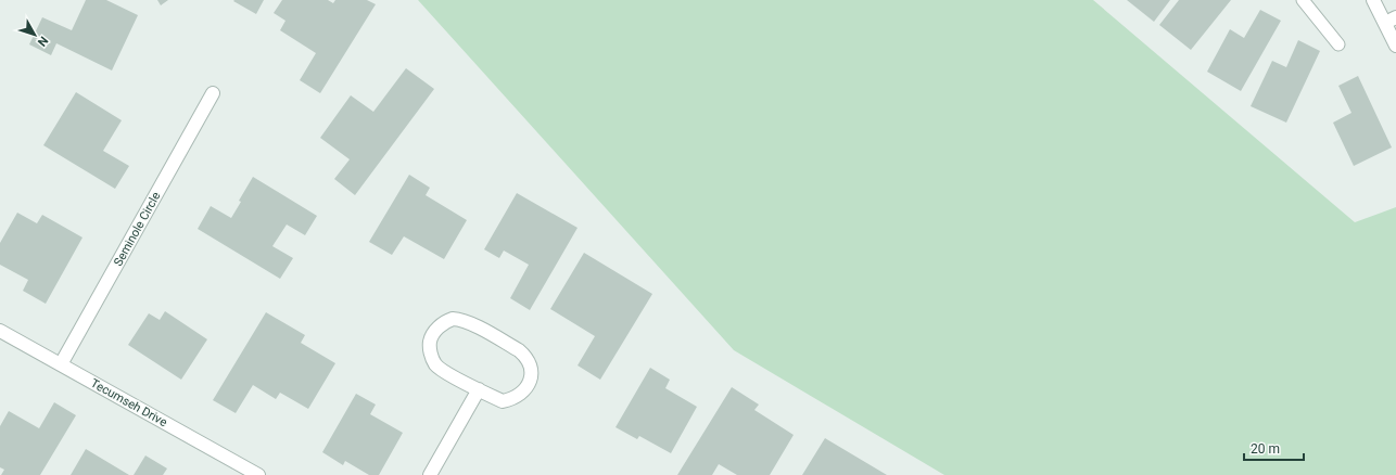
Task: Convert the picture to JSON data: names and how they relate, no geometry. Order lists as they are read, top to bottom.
{
  "streets": {
    "street": ["Seminole Circle", "Tecumseh Drive"]
  },
  "crossings": [
    ["Seminole Circle", "Tecumseh Drive"]
  ],
  "scale_bar": "20 m",
  "north": "bottom right"
}
